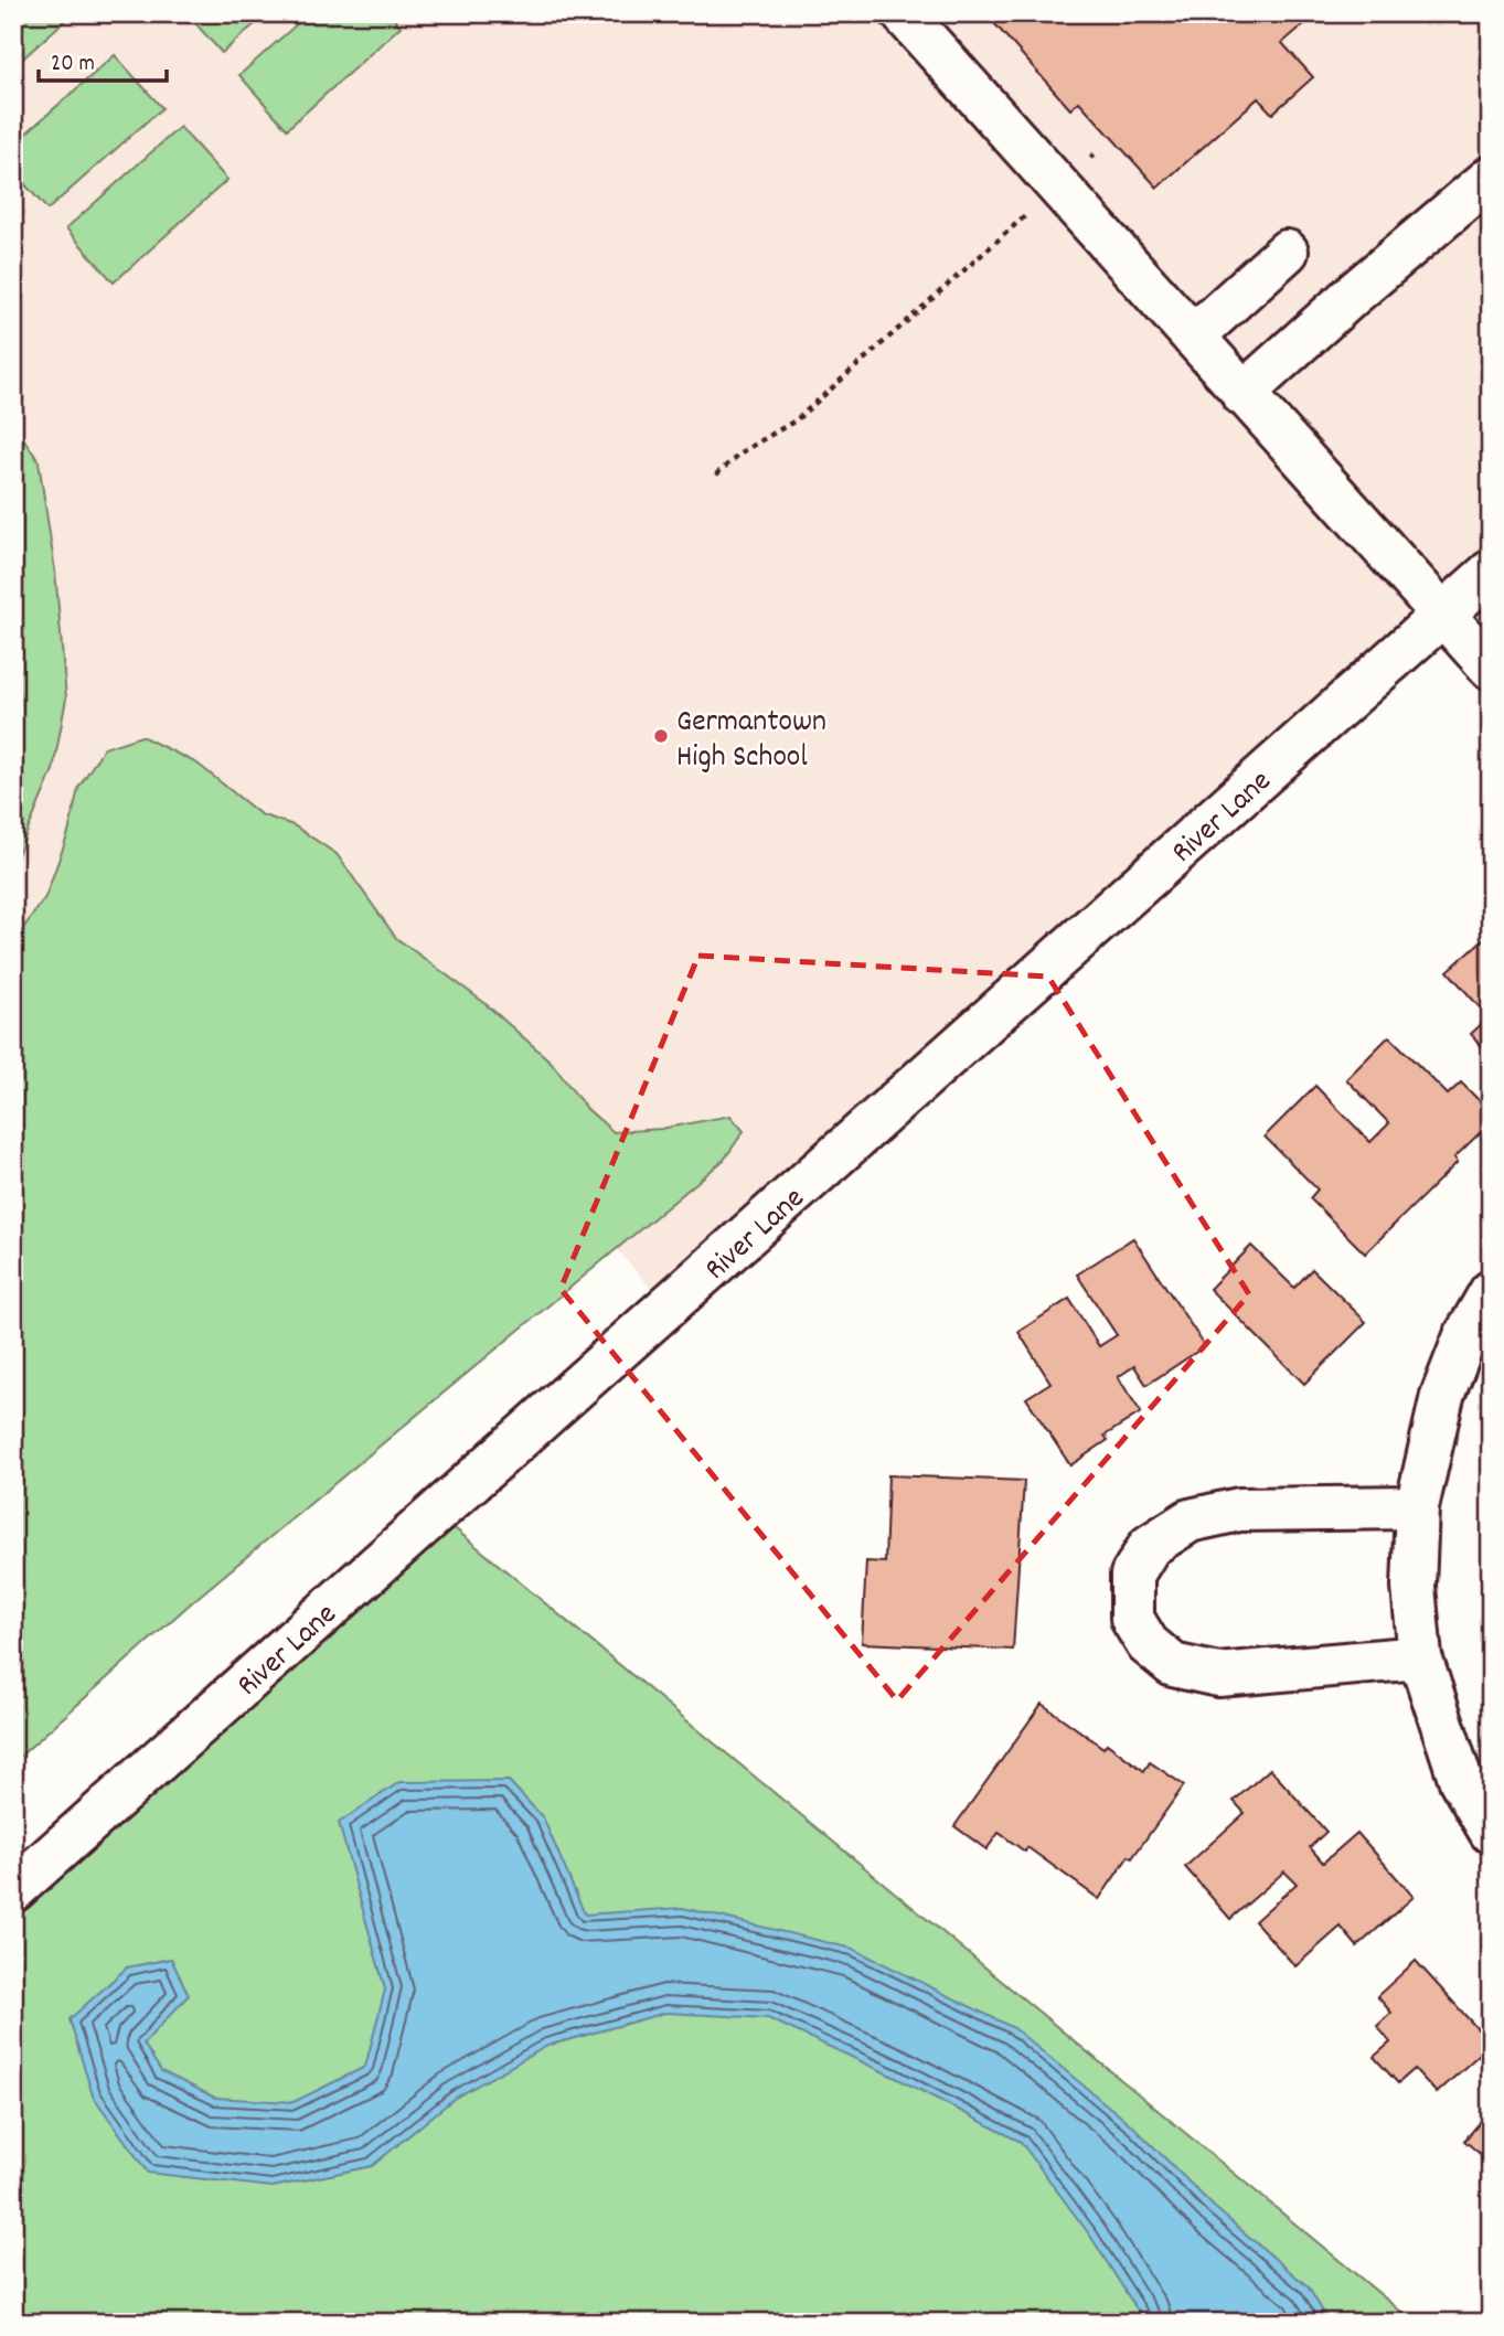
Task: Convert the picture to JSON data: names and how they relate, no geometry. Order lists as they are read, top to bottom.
{
  "streets": {
    "street": ["River Lane"]
  },
  "places": ["Germantown High School"],
  "scale_bar": "20 m"
}
